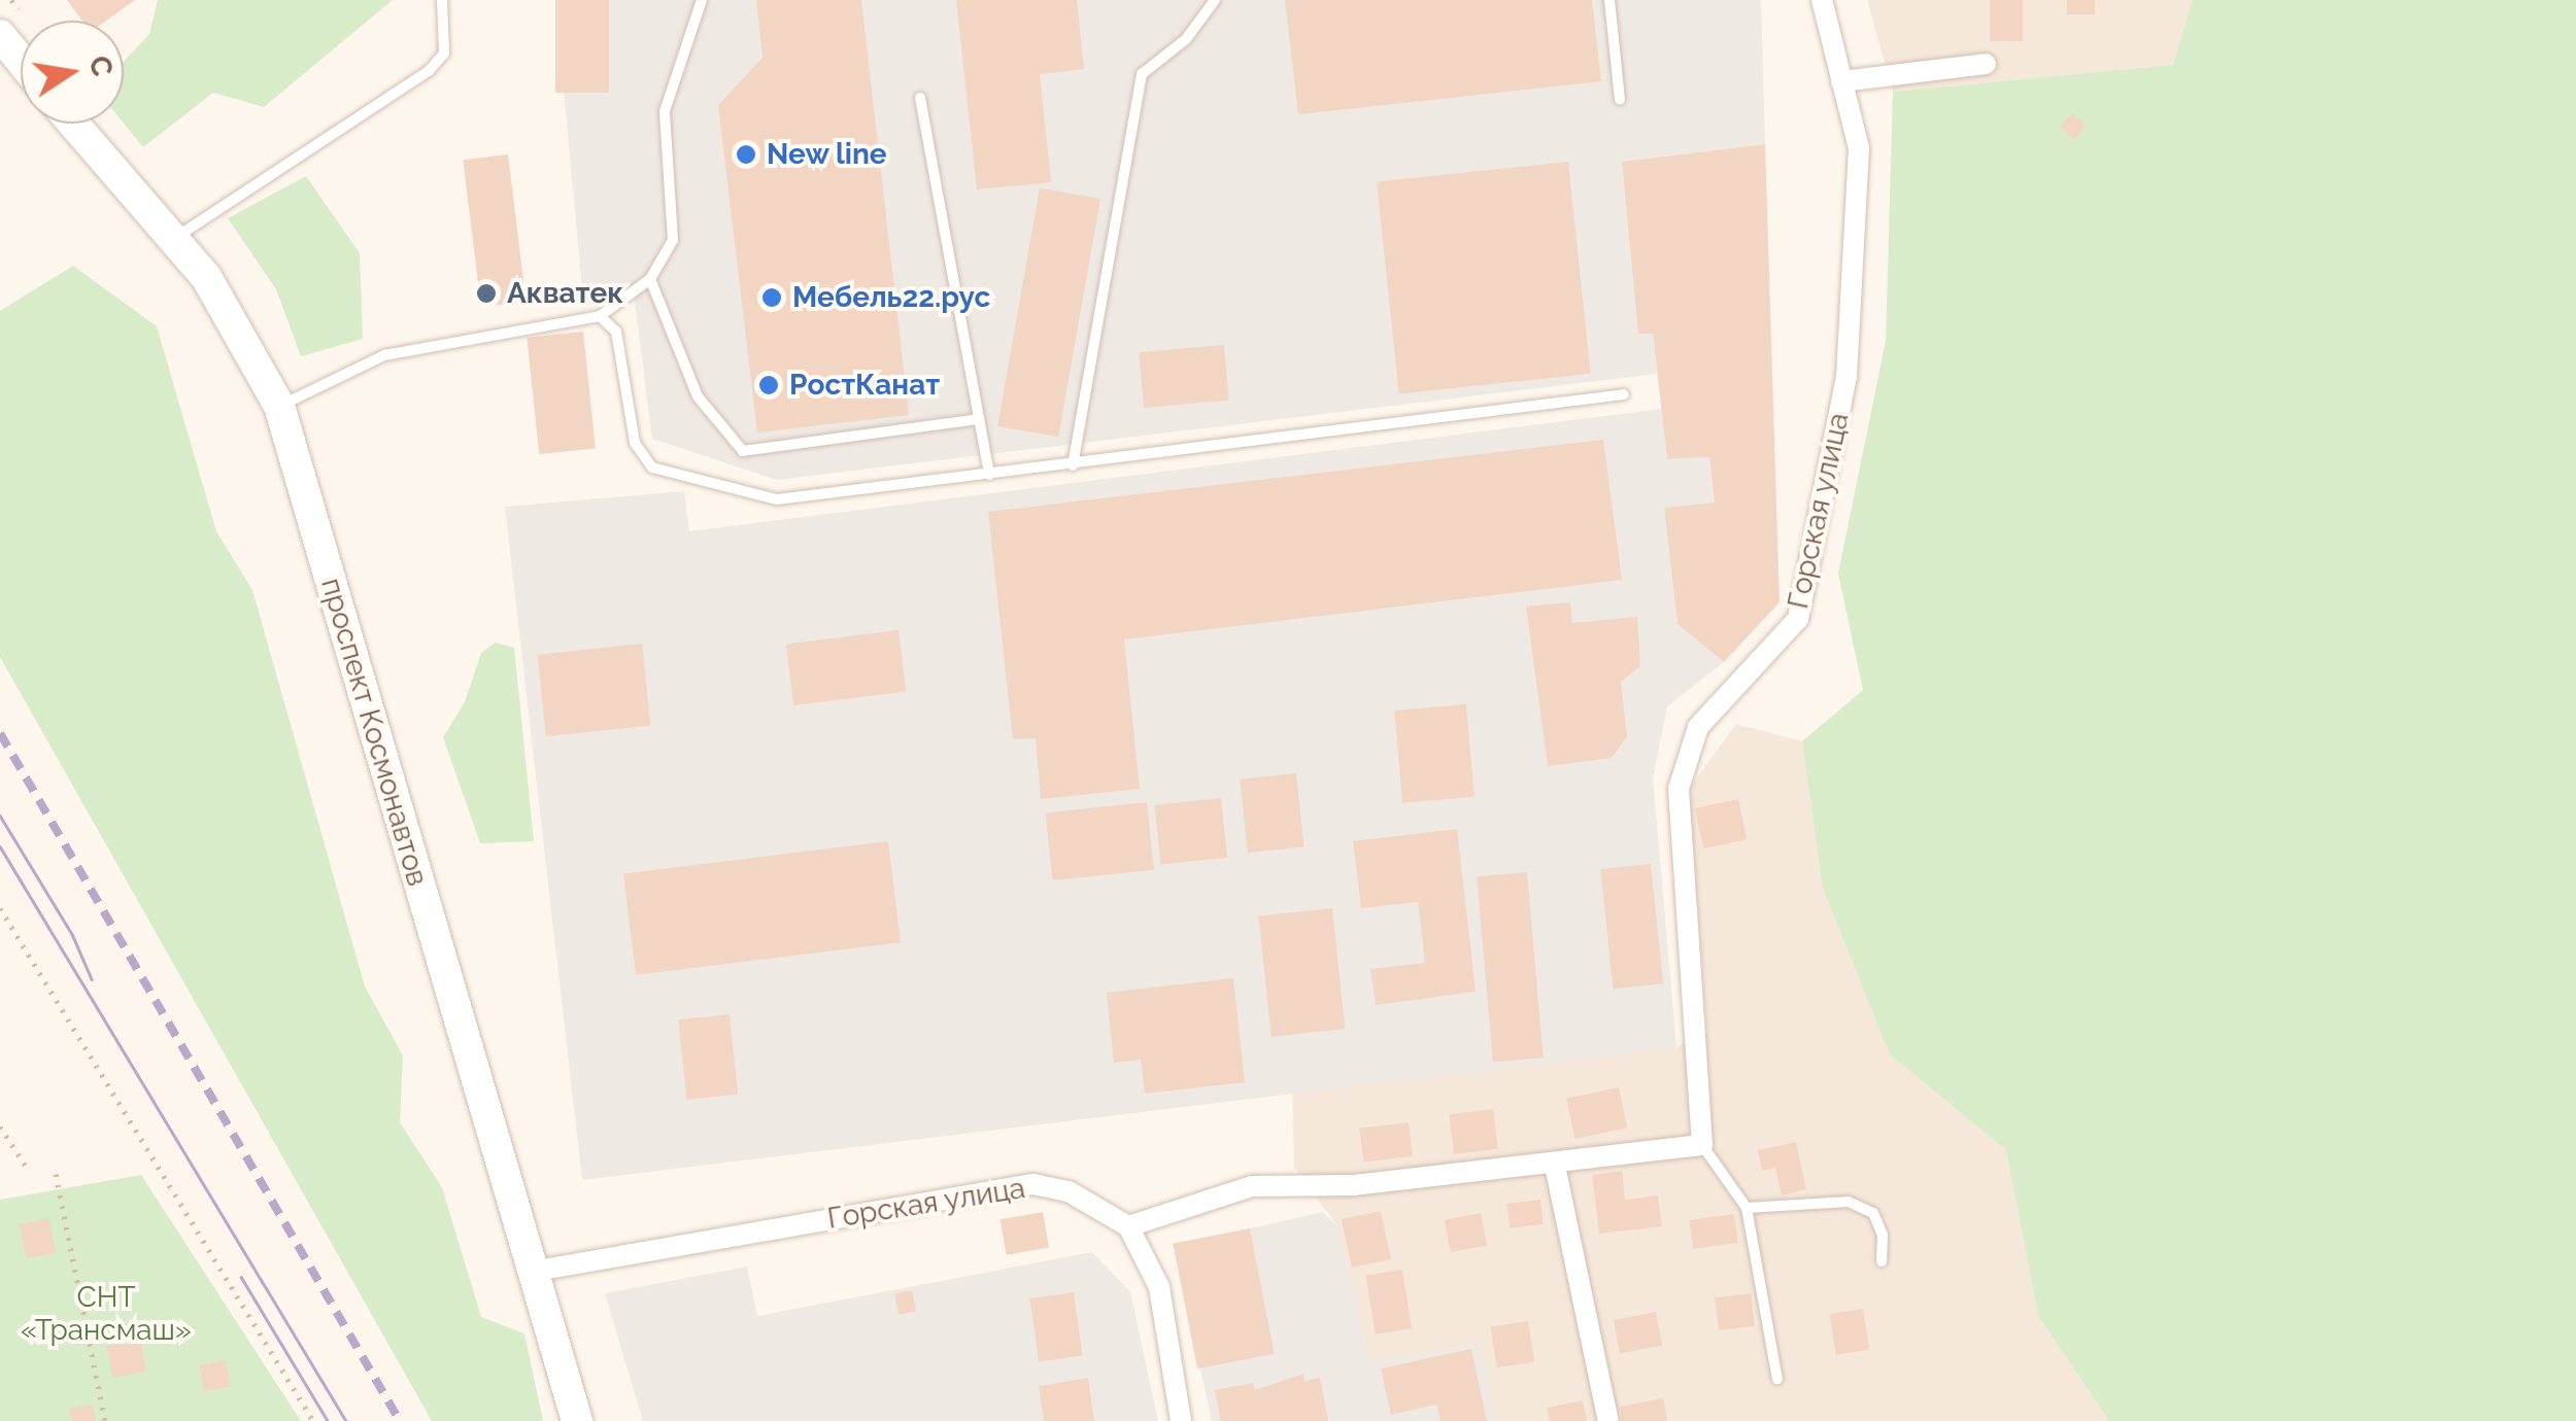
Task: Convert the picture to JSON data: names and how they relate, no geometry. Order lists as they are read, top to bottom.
{
  "streets": {
    "main road": ["проспект Космонавтов"],
    "street": ["Горская улица"]
  },
  "crossings": [
    ["Горская улица", "проспект Космонавтов"]
  ],
  "parks": ["СНТ «Трансмаш»"],
  "places": [
    "New line",
    "Акватек",
    "Мебель22.рус",
    "РостКанат"
  ],
  "north": "right"
}
